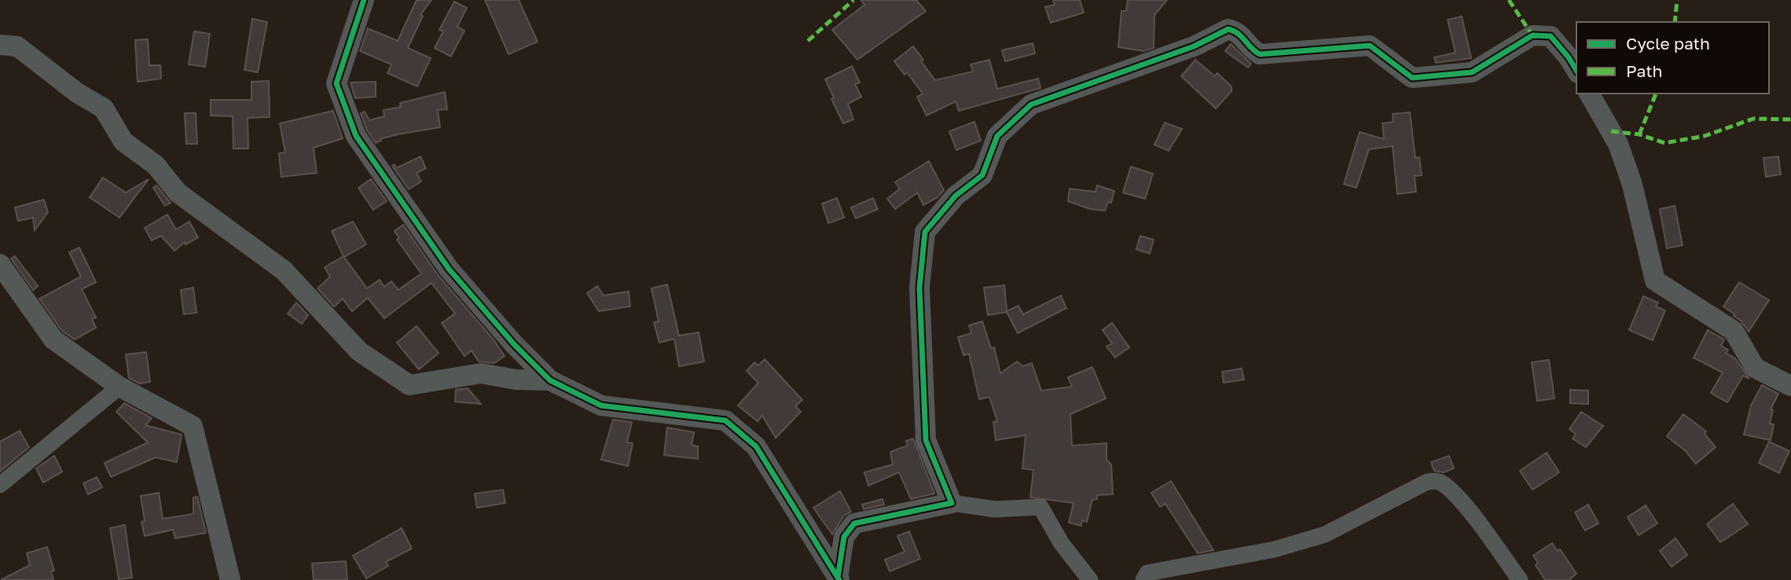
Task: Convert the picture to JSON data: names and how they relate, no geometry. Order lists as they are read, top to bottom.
{
  "legend": ["Cycle path", "Path"]
}
